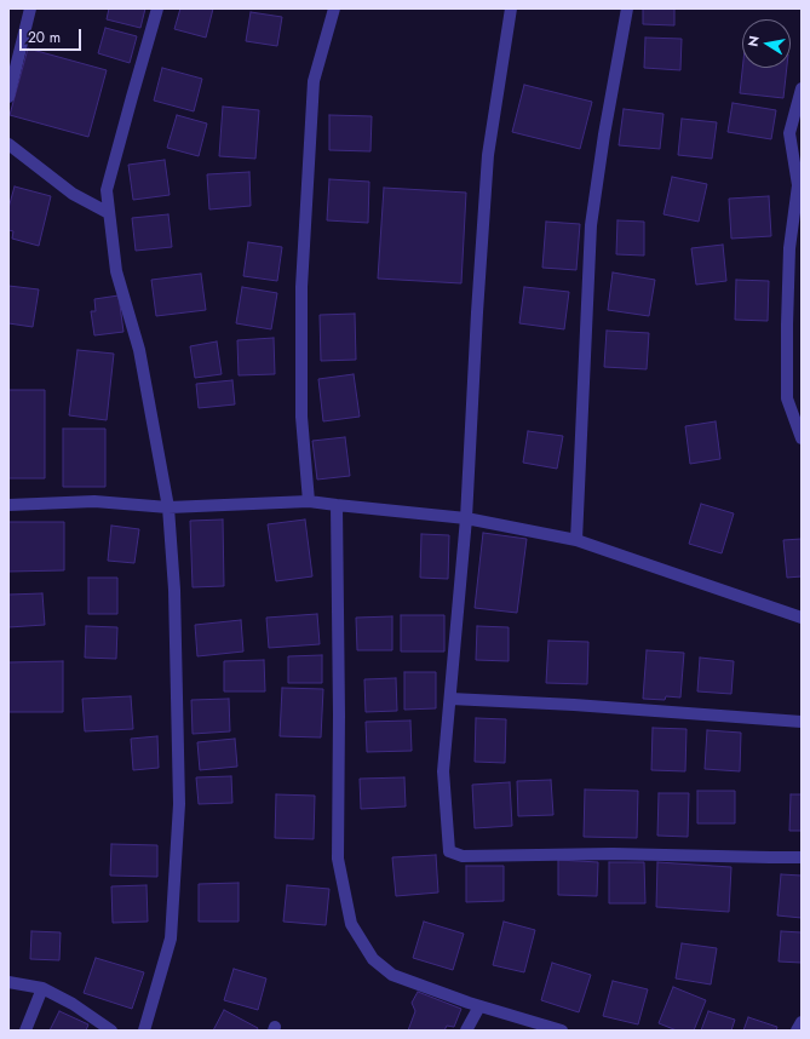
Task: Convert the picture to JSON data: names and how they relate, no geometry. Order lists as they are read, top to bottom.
{
  "scale_bar": "20 m",
  "north": "left"
}
